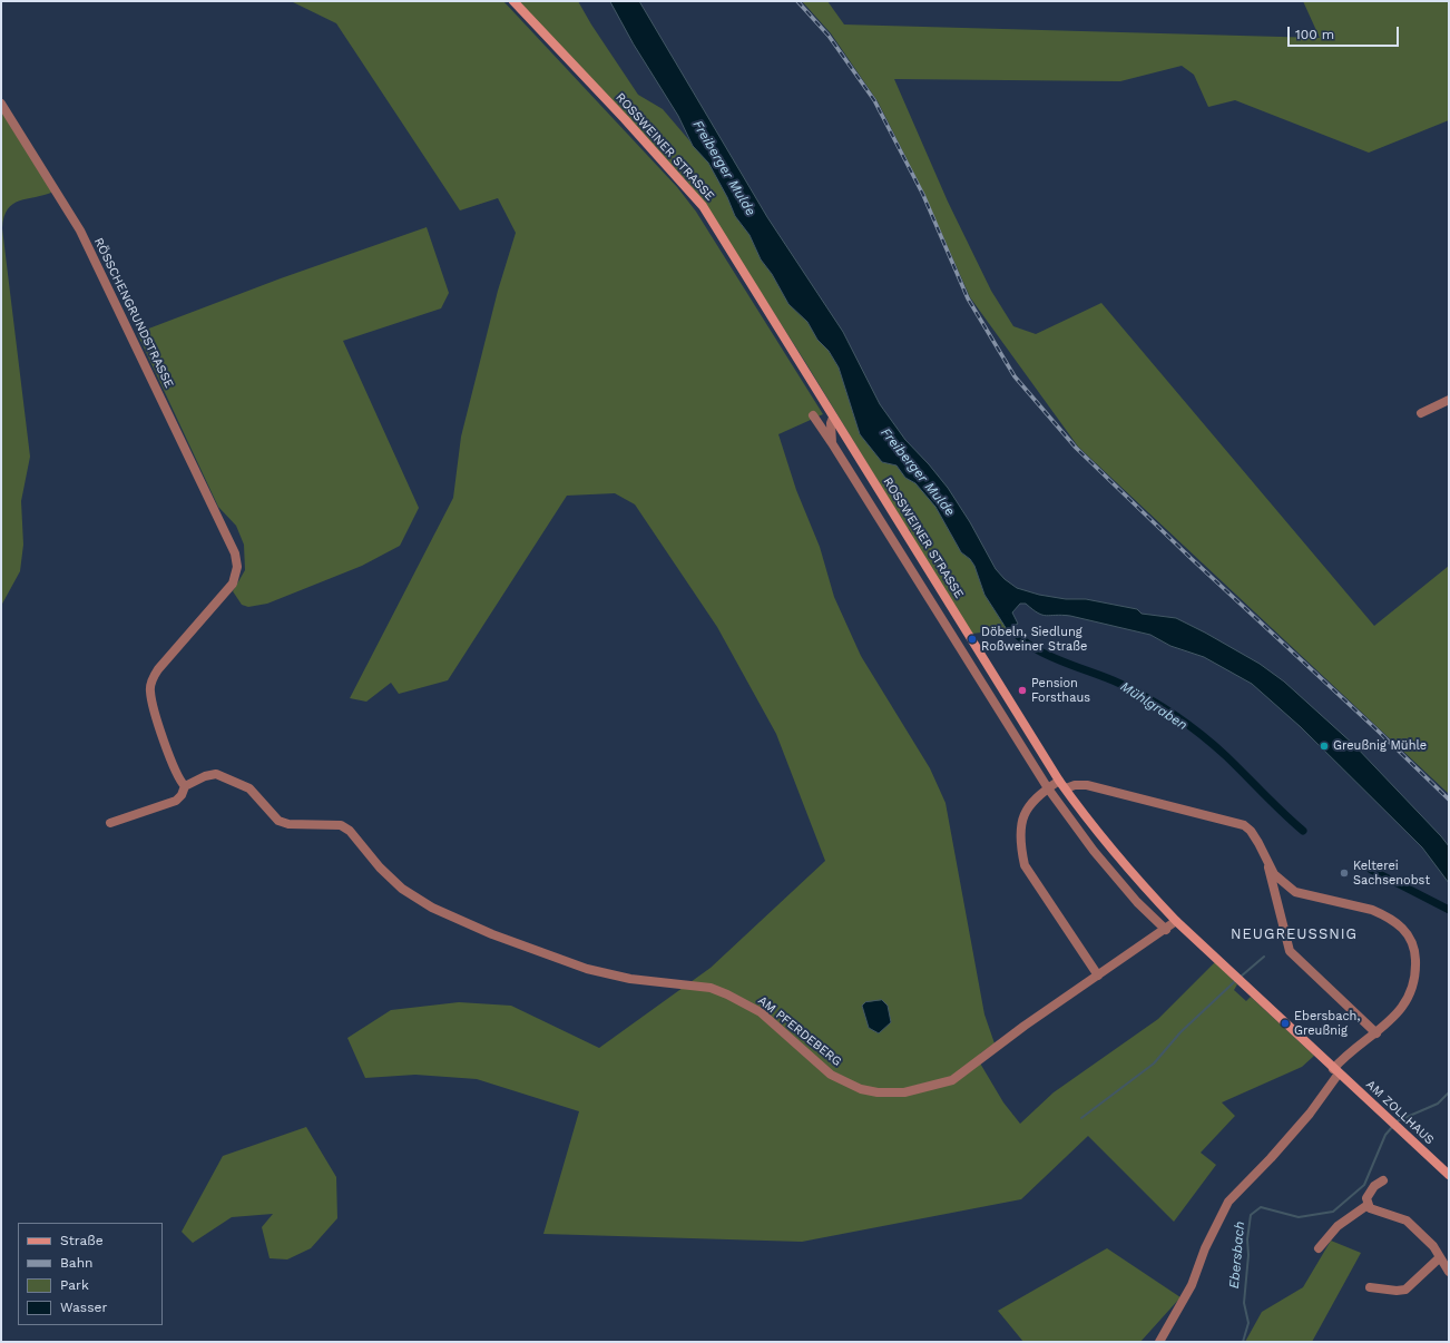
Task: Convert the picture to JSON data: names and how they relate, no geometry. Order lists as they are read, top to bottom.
{
  "streets": {
    "main road": ["ROSSWEINER STRASSE", "AM ZOLLHAUS"],
    "street": ["RÖSSCHENGRUNDSTRASSE", "AM PFERDEBERG"]
  },
  "crossings": [
    ["ROSSWEINER STRASSE", "AM PFERDEBERG"],
    ["ROSSWEINER STRASSE", "AM ZOLLHAUS"],
    ["RÖSSCHENGRUNDSTRASSE", "AM PFERDEBERG"]
  ],
  "districts": ["NEUGREUSSNIG"],
  "water": ["Freiberger Mulde", "Mühlgraben", "Ebersbach"],
  "places": [
    "Döbeln, Siedlung Roßweiner Straße",
    "Pension Forsthaus",
    "Greußnig Mühle",
    "Kelterei Sachsenobst",
    "Ebersbach, Greußnig"
  ],
  "legend": [
    "Straße",
    "Bahn",
    "Park",
    "Wasser"
  ],
  "scale_bar": "100 m"
}
